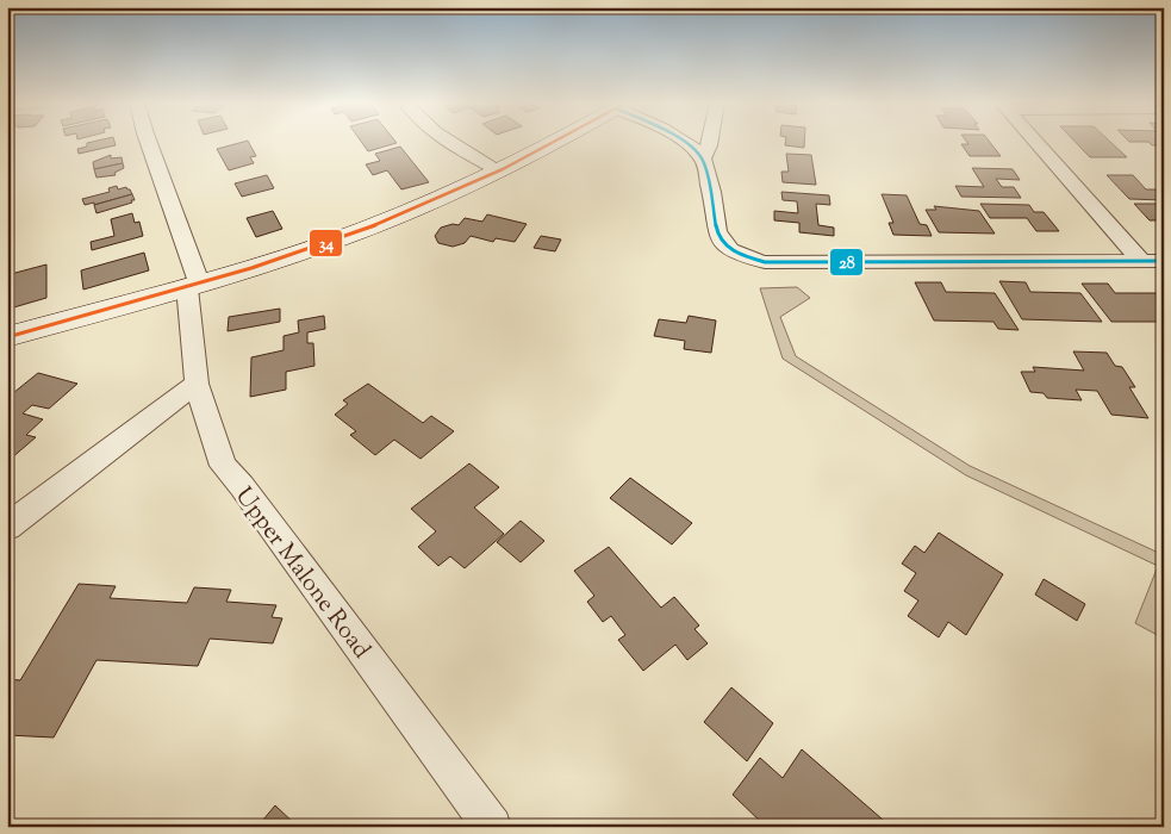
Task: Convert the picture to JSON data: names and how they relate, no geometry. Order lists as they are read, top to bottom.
{
  "streets": {
    "street": ["Upper Malone Road"]
  },
  "lines": ["transit line 28", "transit line 34"]
}
